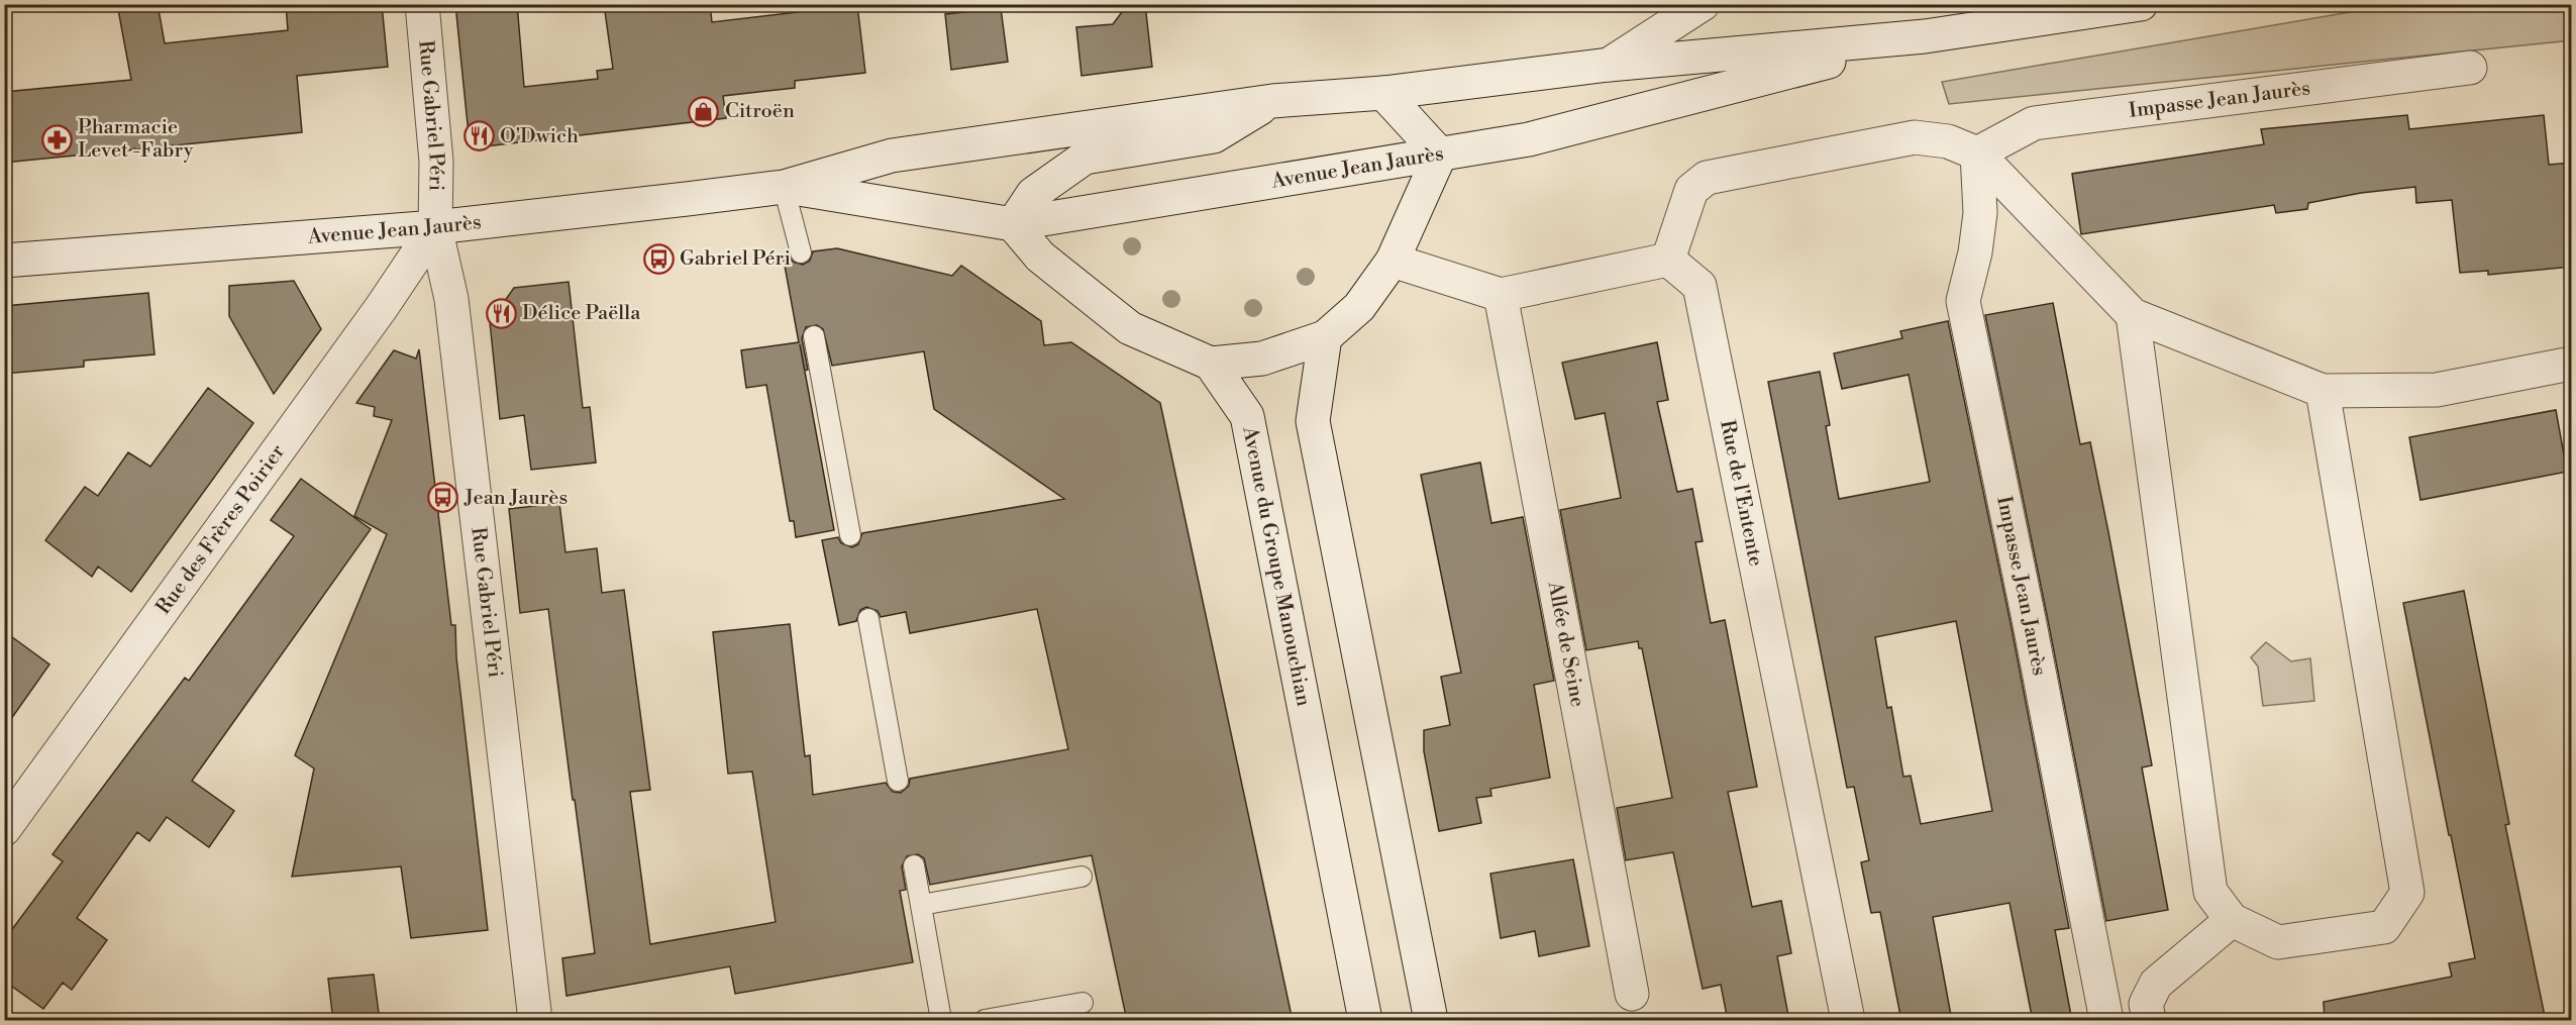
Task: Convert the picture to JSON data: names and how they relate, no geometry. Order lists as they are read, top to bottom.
{
  "streets": {
    "street": [
      "Impasse Jean Jaurès",
      "Rue Gabriel Péri",
      "Avenue Jean Jaurès",
      "Rue de l'Entente",
      "Rue des Frères Poirier",
      "Avenue du Groupe Manouchian",
      "Allée de Seine"
    ]
  },
  "crossings": [
    ["Rue Gabriel Péri", "Avenue Jean Jaurès"],
    ["Rue Gabriel Péri", "Rue des Frères Poirier"],
    ["Avenue Jean Jaurès", "Rue des Frères Poirier"]
  ],
  "places": {
    "shop": ["Citroën"],
    "restaurant": ["O'Dwich", "Délice Paëlla"],
    "pharmacy": ["Pharmacie Levet -Fabry"],
    "bus stop": ["Gabriel Péri", "Jean Jaurès"]
  }
}
